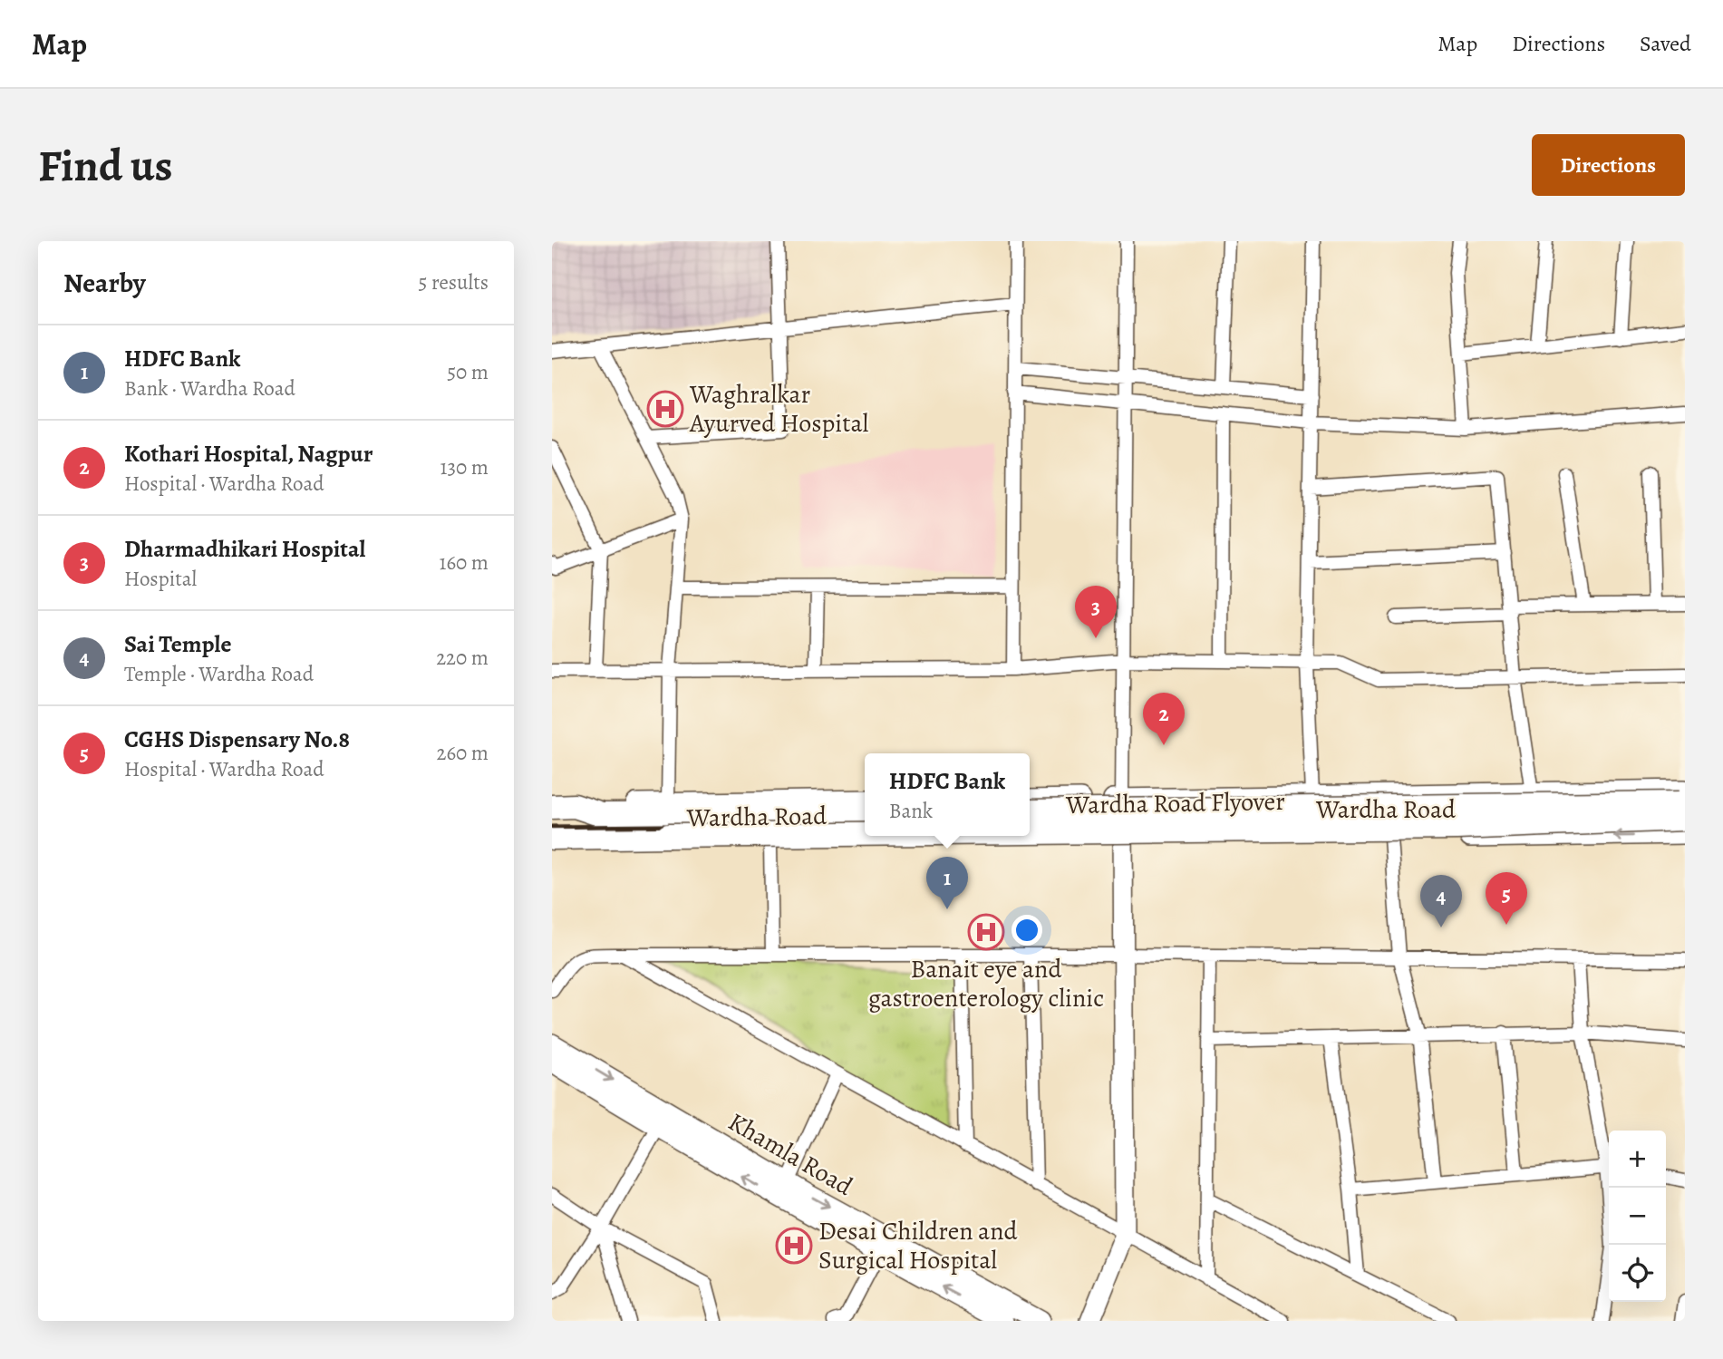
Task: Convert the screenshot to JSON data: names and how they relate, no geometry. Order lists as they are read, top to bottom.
{
  "streets": {
    "highway": ["Wardha Road Flyover"],
    "street": ["Wardha Road", "Khamla Road"]
  },
  "places": {
    "hospital": ["Waghralkar Ayurved Hospital", "Banait eye and gastroenterology clinic", "Desai Children and Surgical Hospital"]
  },
  "page": {
    "header": "Map",
    "nav": ["Map", "Directions", "Saved"],
    "buttons": "Directions",
    "title": "Find us",
    "heading": ["Nearby", "5 results"],
    "list": [
      {
        "mark": "1",
        "name": "HDFC Bank",
        "note": "Bank · Wardha Road",
        "value": "50 m"
      },
      {
        "mark": "2",
        "name": "Kothari Hospital, Nagpur",
        "note": "Hospital · Wardha Road",
        "value": "130 m"
      },
      {
        "mark": "3",
        "name": "Dharmadhikari Hospital",
        "note": "Hospital",
        "value": "160 m"
      },
      {
        "mark": "4",
        "name": "Sai Temple",
        "note": "Temple · Wardha Road",
        "value": "220 m"
      },
      {
        "mark": "5",
        "name": "CGHS Dispensary No.8",
        "note": "Hospital · Wardha Road",
        "value": "260 m"
      }
    ],
    "pins": [
      "3",
      "2",
      "1",
      "5",
      "4"
    ],
    "popup": ["HDFC Bank", "Bank"],
    "map_buttons": ["+", "−"]
  }
}
